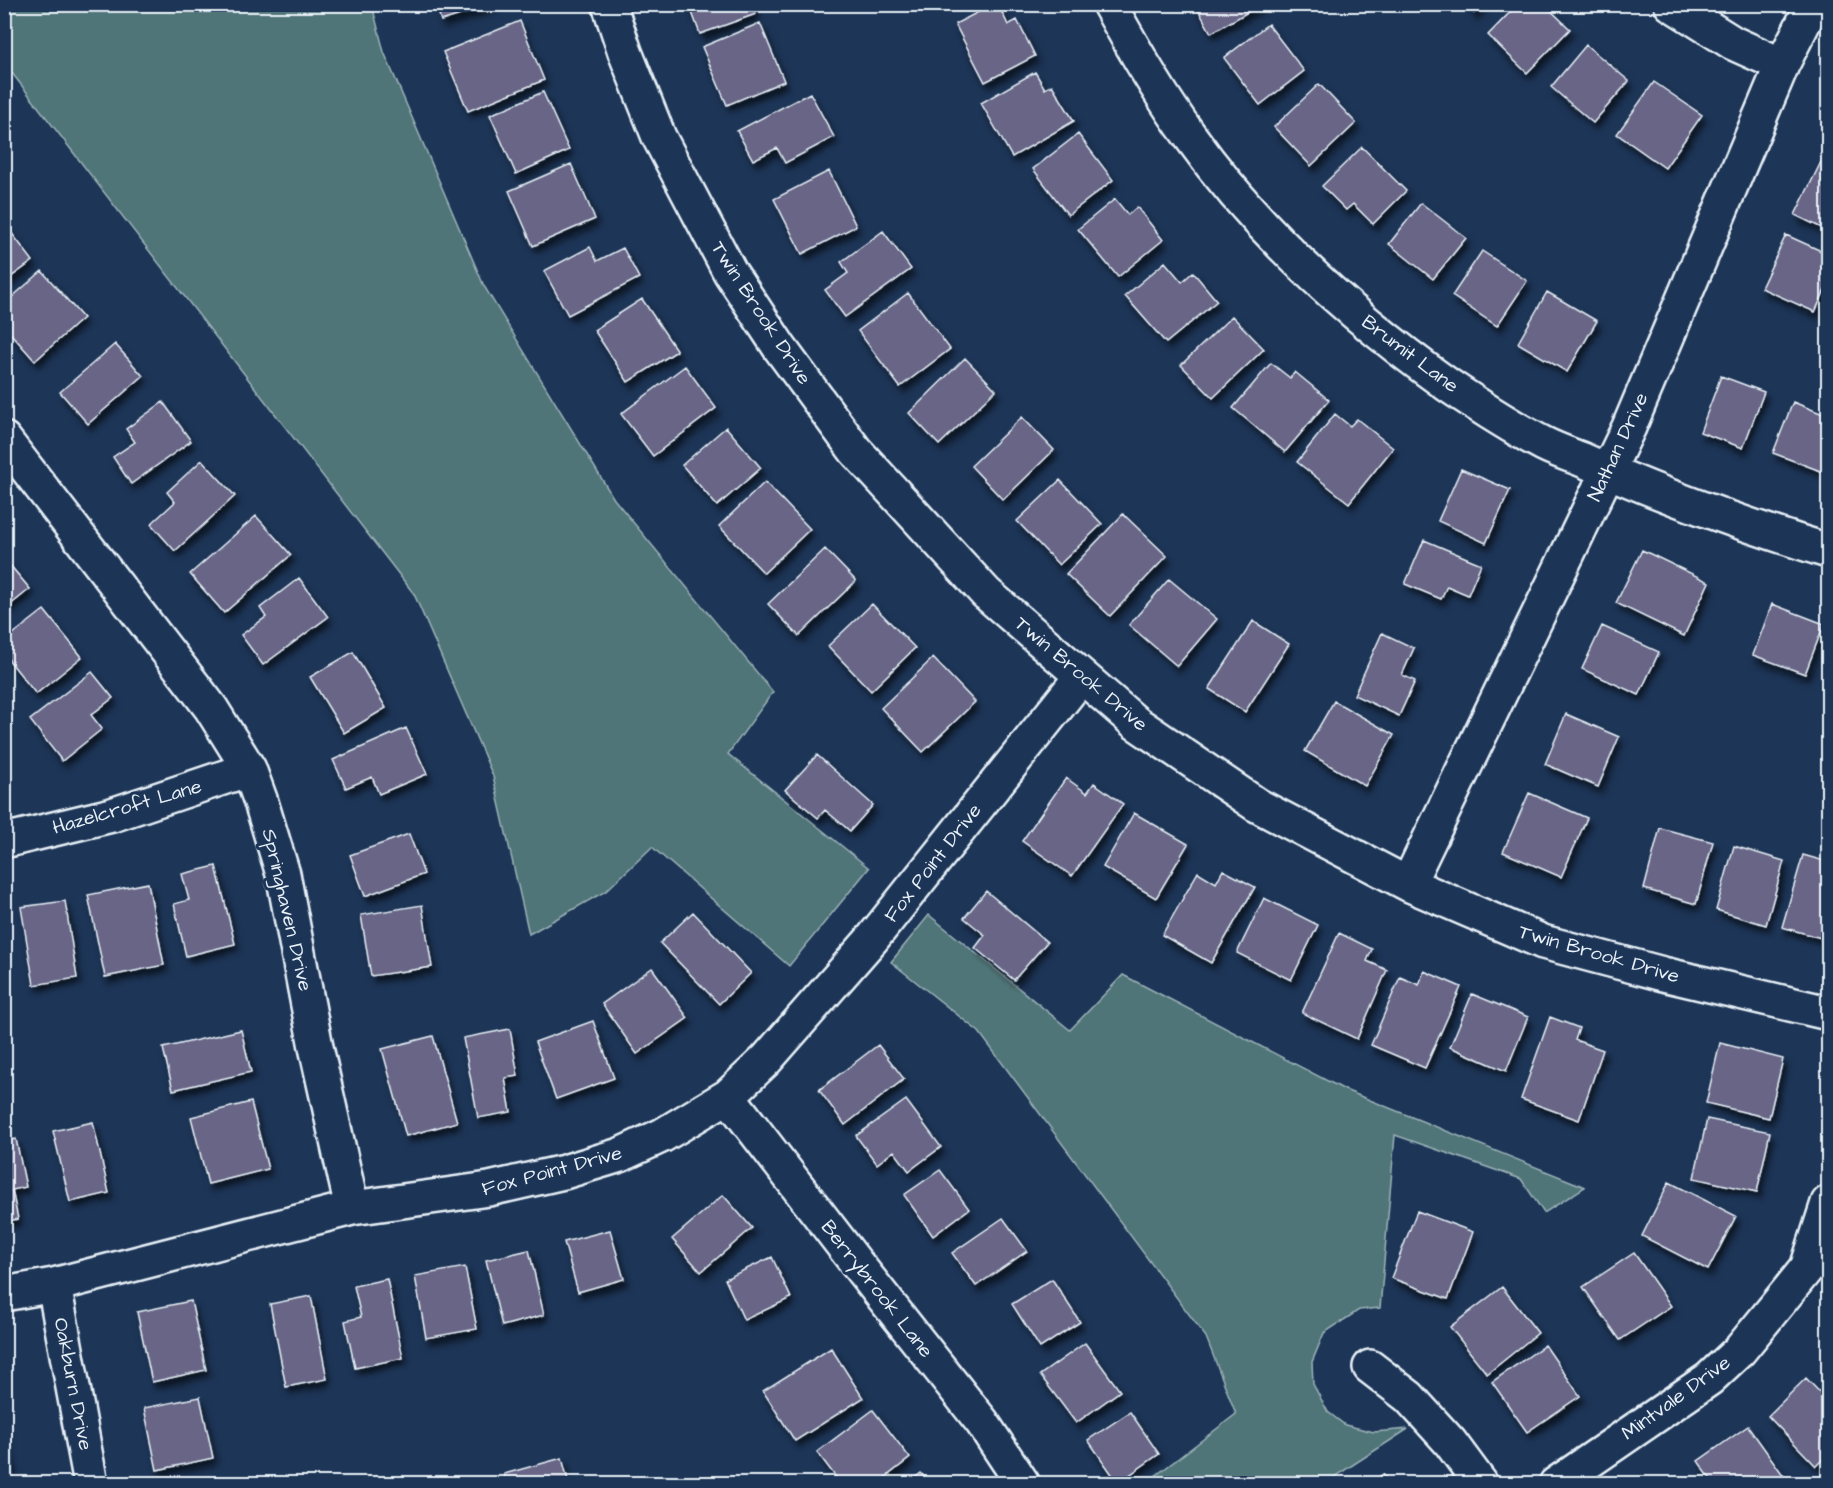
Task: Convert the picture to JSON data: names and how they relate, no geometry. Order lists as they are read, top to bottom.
{
  "streets": {
    "street": [
      "Twin Brook Drive",
      "Brumit Lane",
      "Nathan Drive",
      "Hazelcroft Lane",
      "Fox Point Drive",
      "Springhaven Drive",
      "Berrybrook Lane",
      "Oakburn Drive",
      "Mintvale Drive"
    ]
  },
  "crossings": [
    ["Twin Brook Drive", "Nathan Drive"],
    ["Twin Brook Drive", "Fox Point Drive"],
    ["Brumit Lane", "Nathan Drive"],
    ["Hazelcroft Lane", "Springhaven Drive"],
    ["Fox Point Drive", "Springhaven Drive"],
    ["Fox Point Drive", "Berrybrook Lane"],
    ["Fox Point Drive", "Oakburn Drive"]
  ]
}
